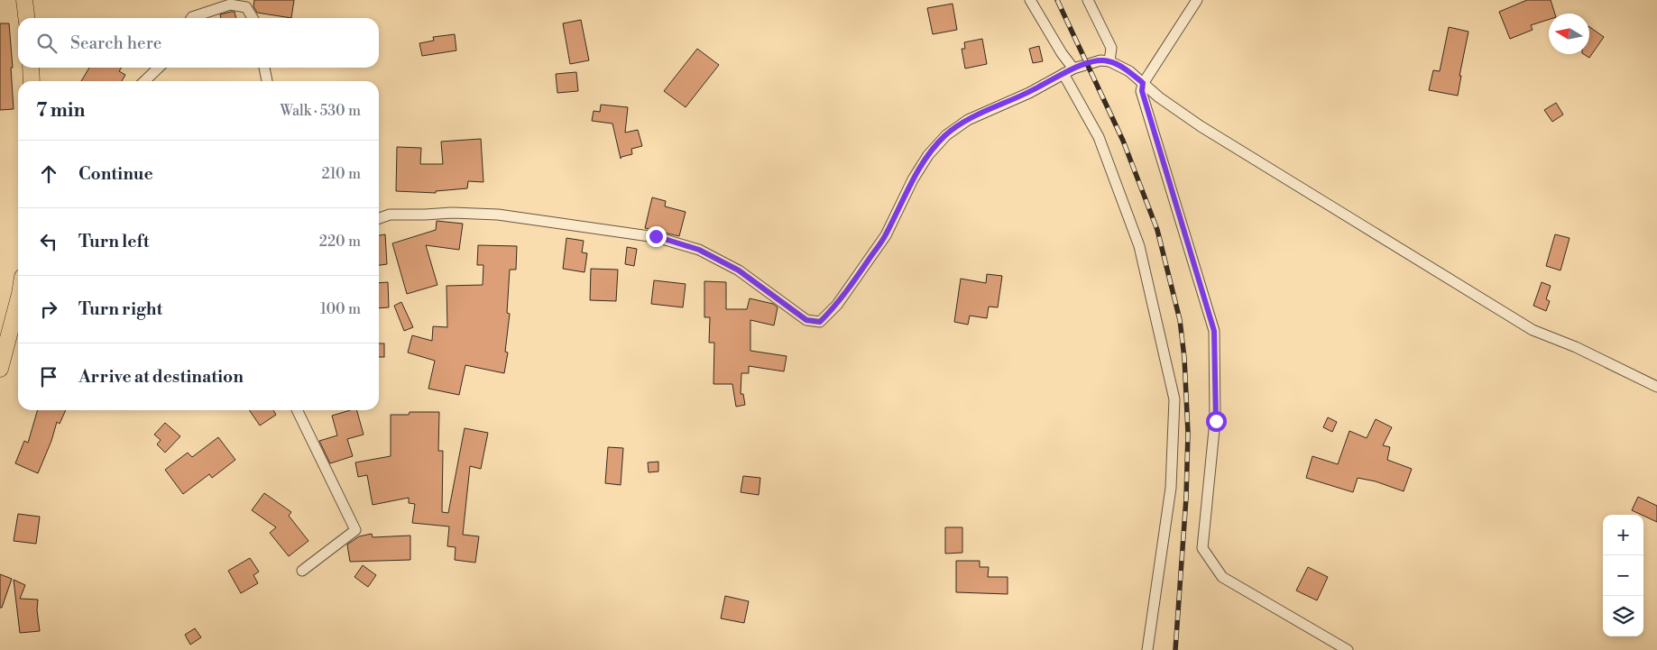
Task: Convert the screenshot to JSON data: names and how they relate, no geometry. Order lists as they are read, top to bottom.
{
  "north": "left",
  "page": {
    "search": "Search here",
    "heading": ["7 min", "Walk · 530 m"],
    "list": [
      ["Continue", "210 m"],
      ["Turn left", "220 m"],
      ["Turn right", "100 m"],
      "Arrive at destination"
    ],
    "map_buttons": ["+", "−"]
  }
}
